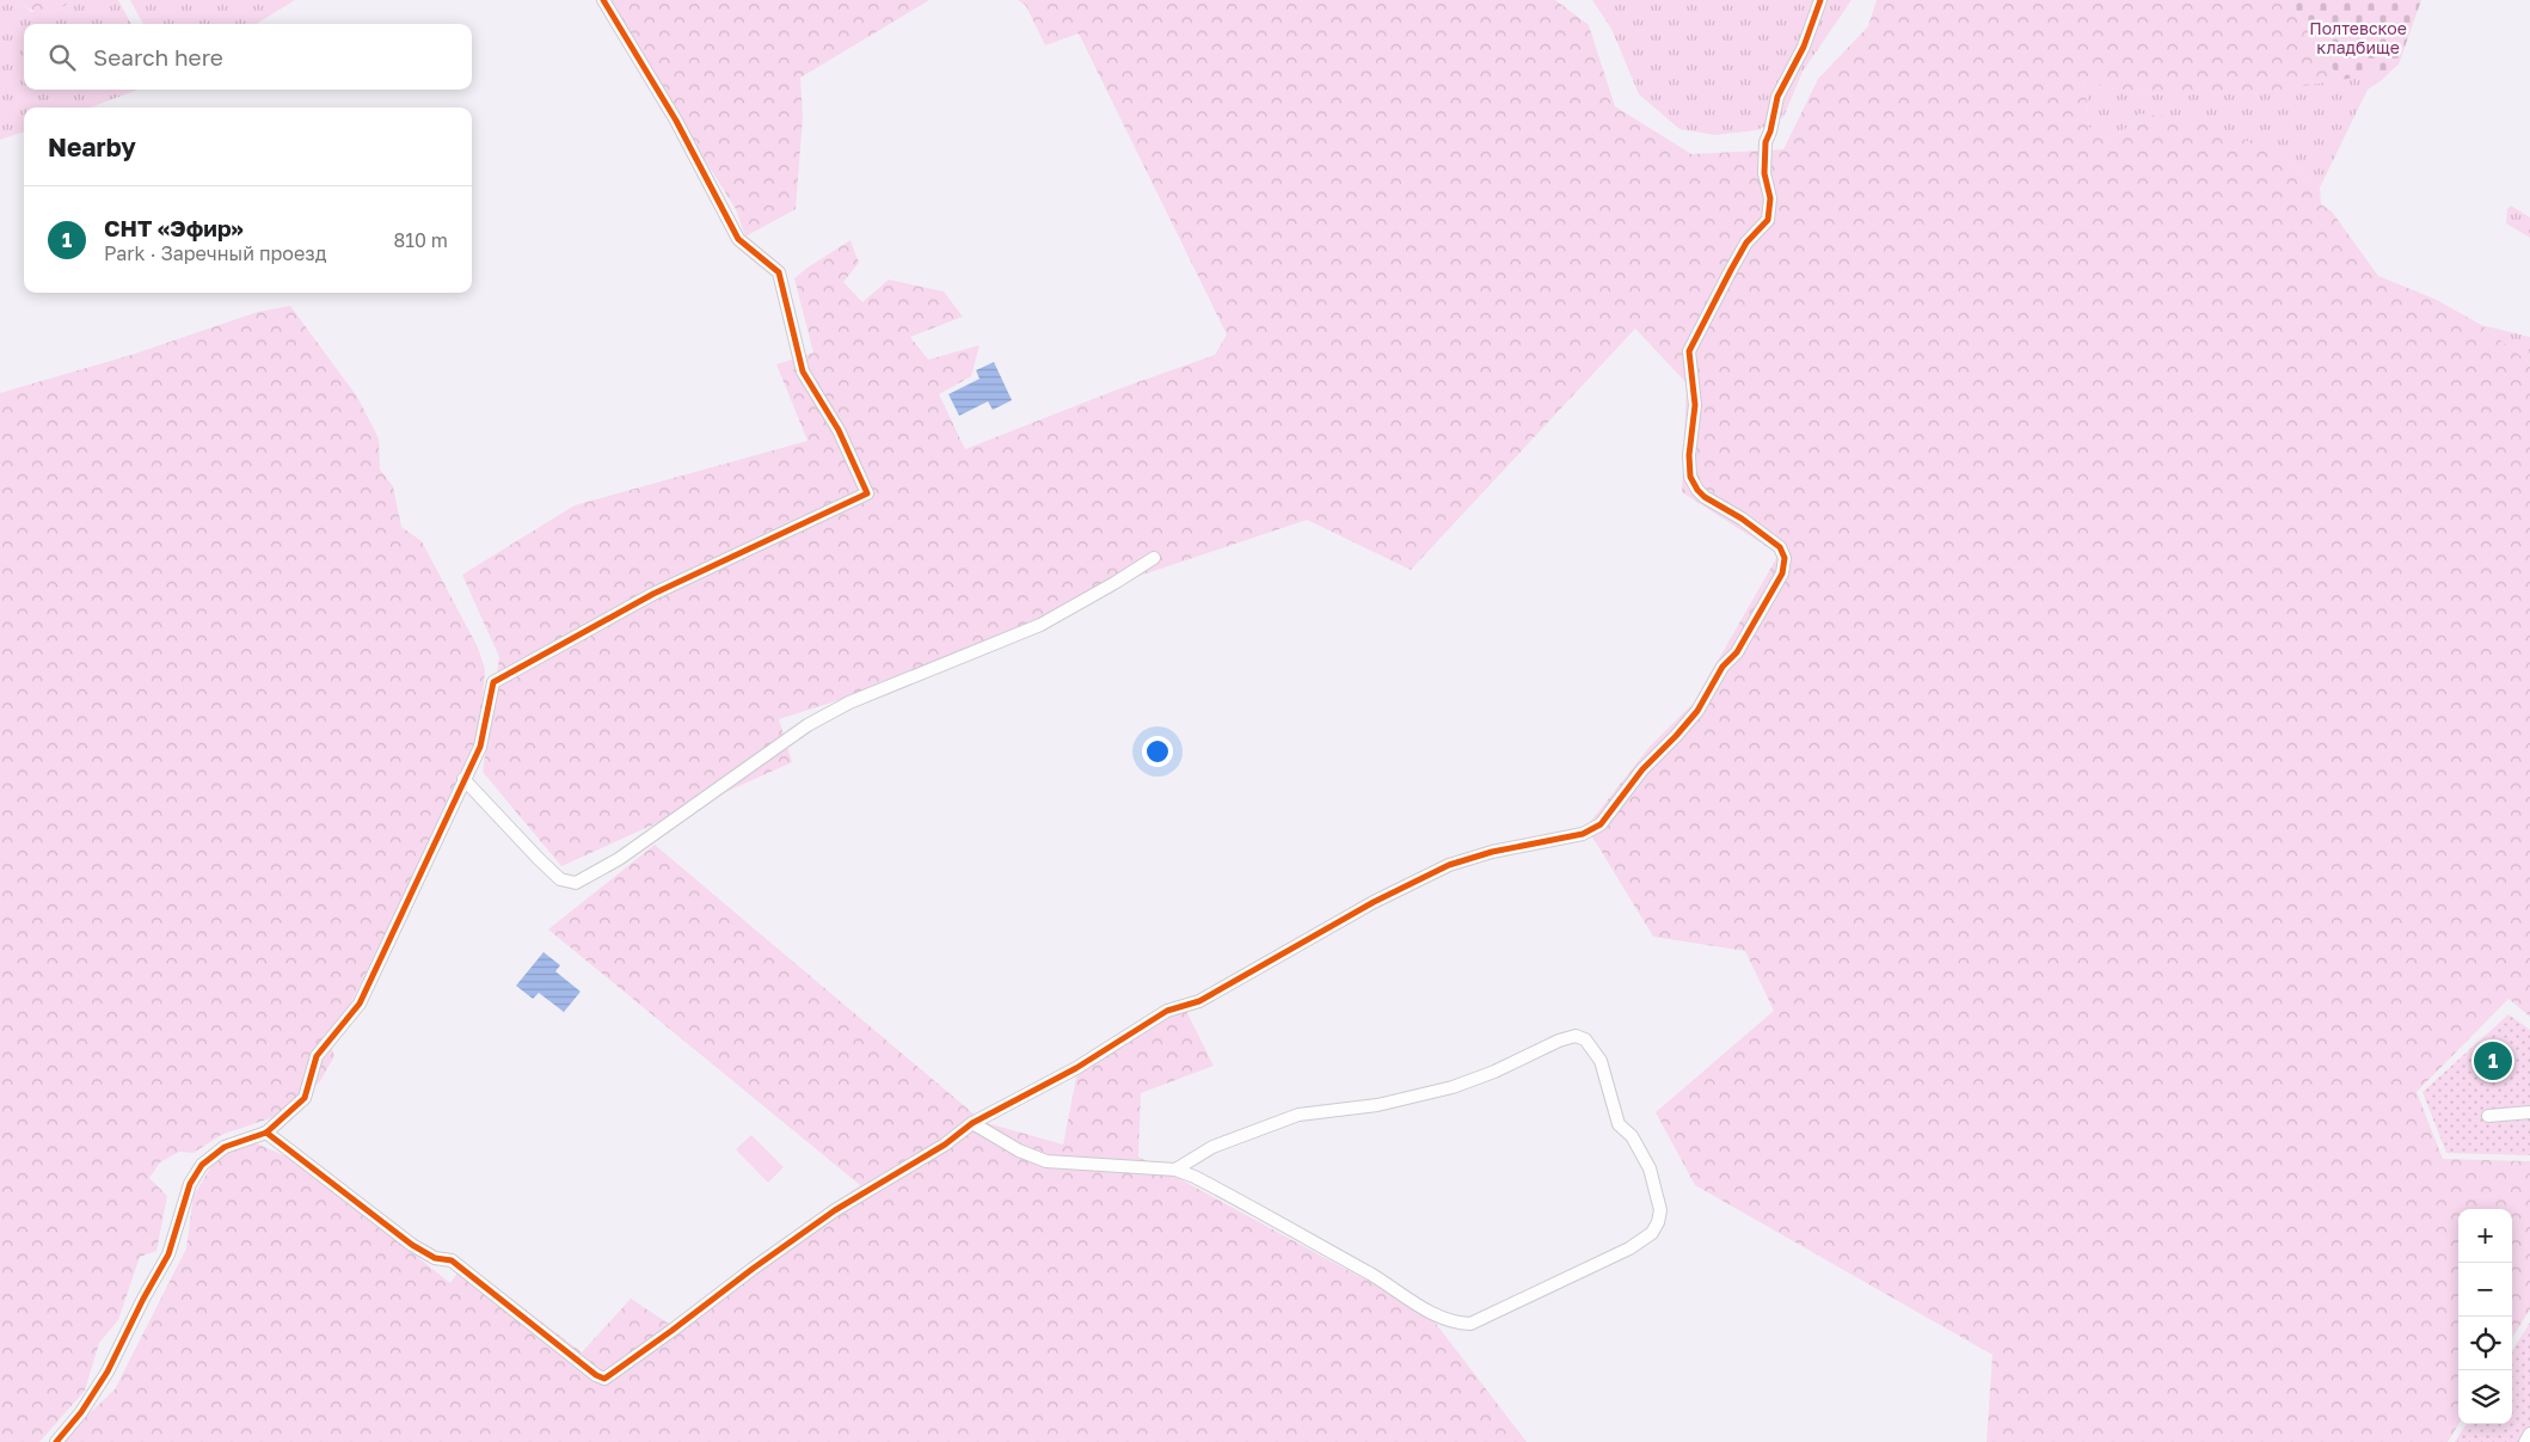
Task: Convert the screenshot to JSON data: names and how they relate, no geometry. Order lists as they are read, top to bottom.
{
  "parks": ["Полтевское кладбище"],
  "page": {
    "search": "Search here",
    "heading": "Nearby",
    "list": [
      {
        "mark": "1",
        "name": "СНТ «Эфир»",
        "note": "Park · Заречный проезд",
        "value": "810 m"
      }
    ],
    "pins": "1",
    "map_buttons": ["+", "−"]
  }
}
